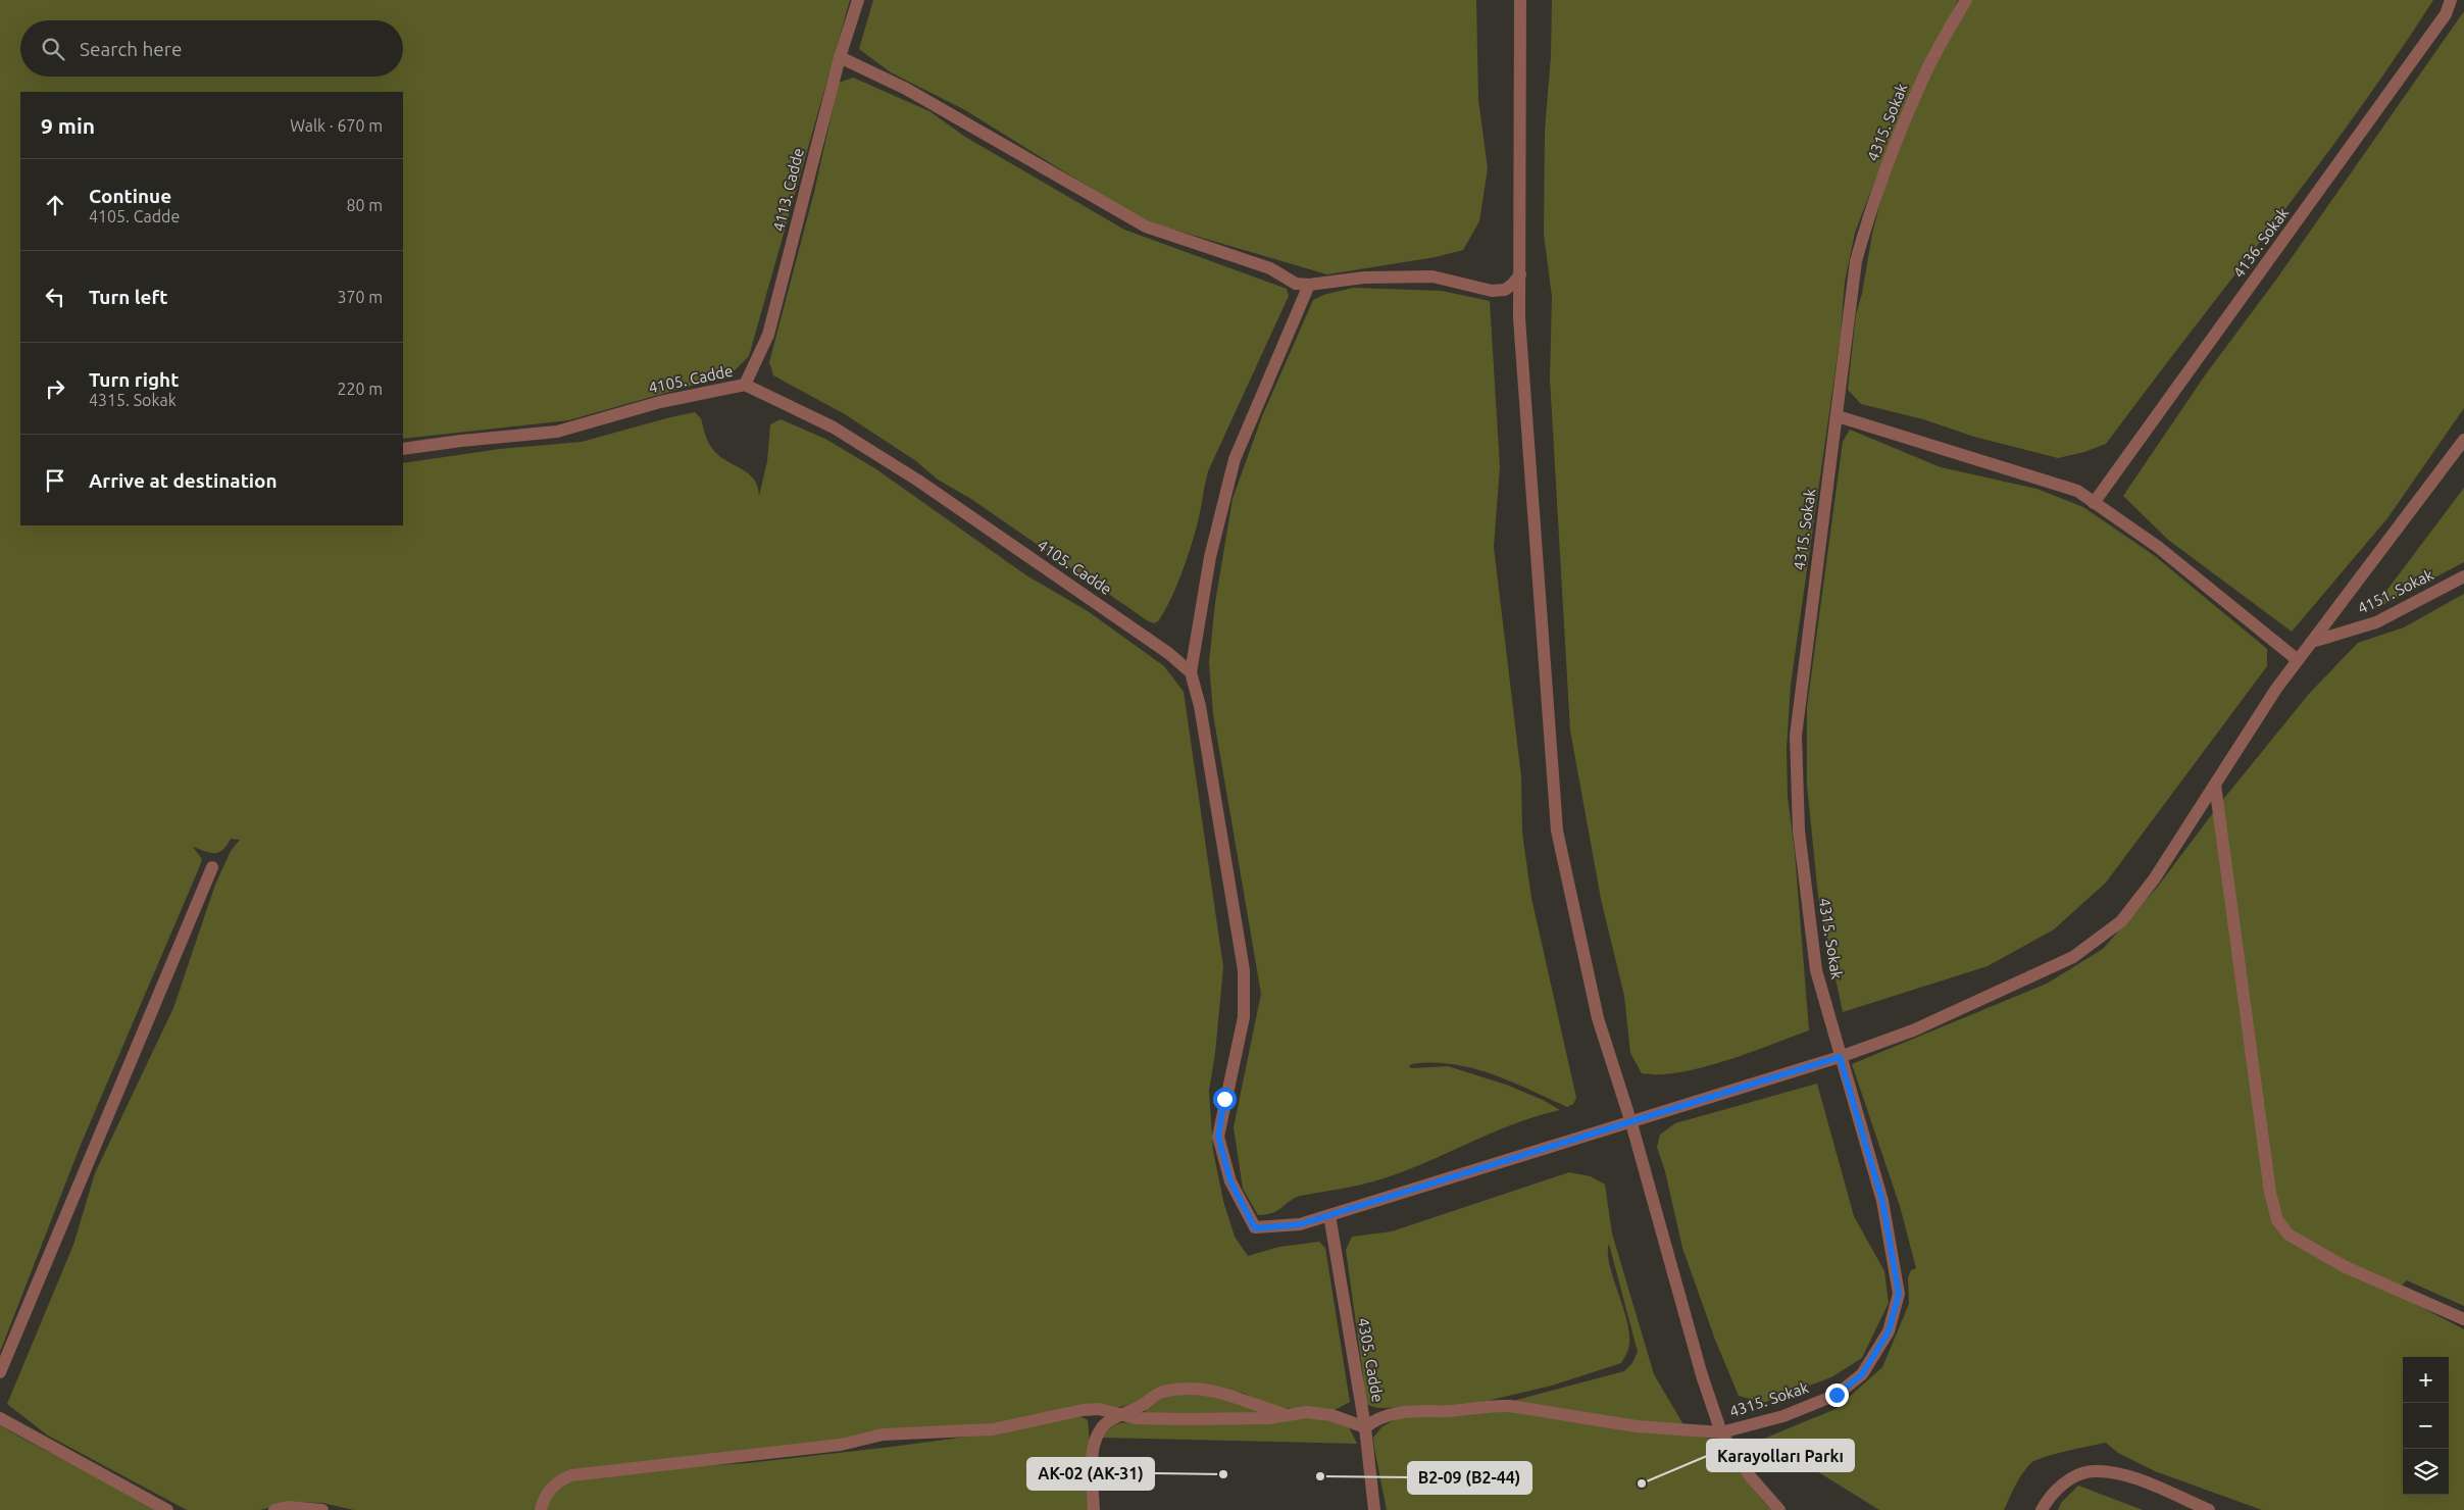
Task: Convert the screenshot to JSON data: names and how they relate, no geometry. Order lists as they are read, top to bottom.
{
  "streets": {
    "street": [
      "4315. Sokak",
      "4113. Cadde",
      "4136. Sokak",
      "4105. Cadde",
      "4151. Sokak",
      "4305. Cadde"
    ]
  },
  "crossings": [
    ["4315. Sokak", "4305. Cadde"],
    ["4113. Cadde", "4105. Cadde"]
  ],
  "places": ["AK-02 (AK-31)", "B2-09 (B2-44)", "Karayolları Parkı"],
  "page": {
    "search": "Search here",
    "heading": ["9 min", "Walk · 670 m"],
    "list": [
      ["Continue", "4105. Cadde", "80 m"],
      ["Turn left", "370 m"],
      ["Turn right", "4315. Sokak", "220 m"],
      "Arrive at destination"
    ],
    "map_buttons": ["+", "−"]
  }
}
